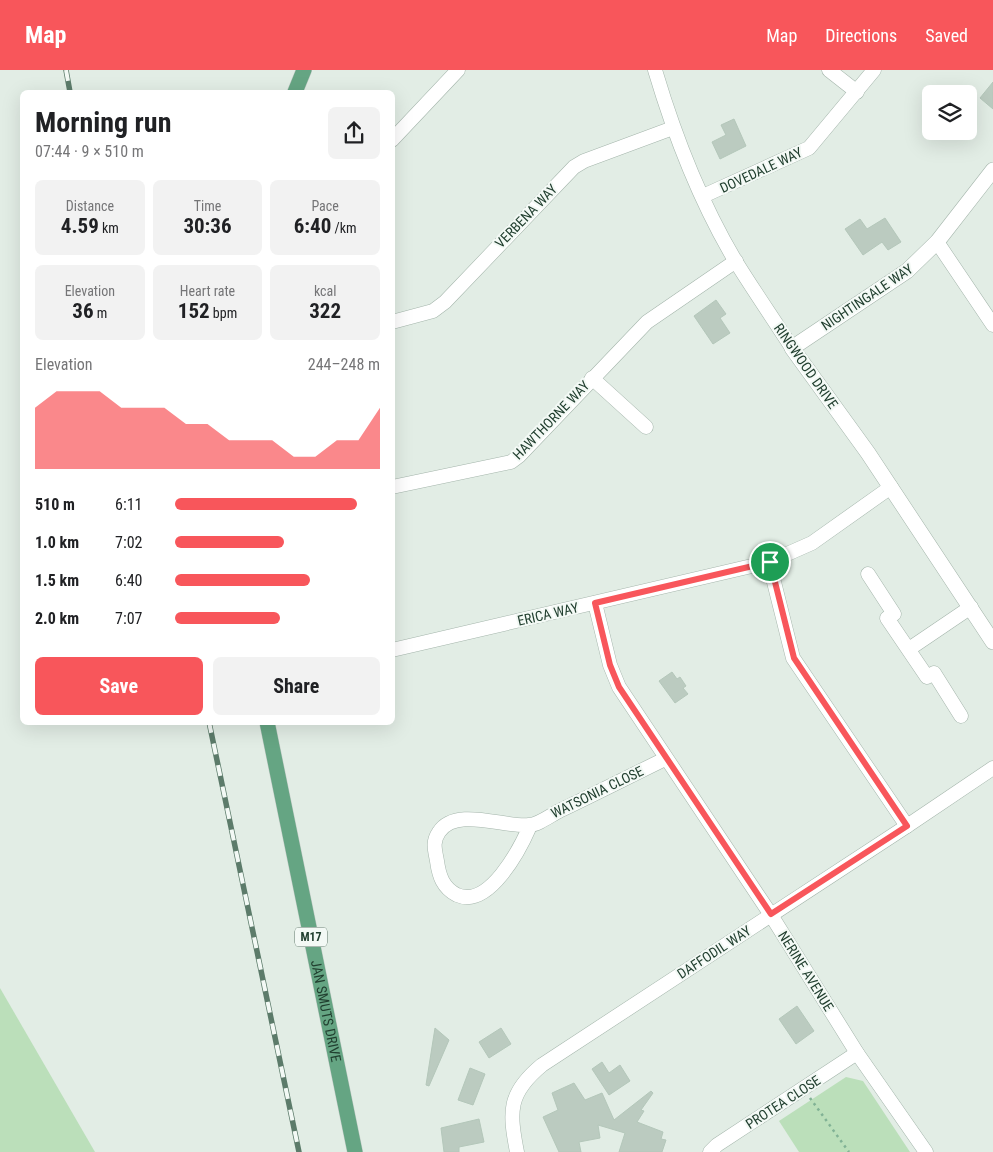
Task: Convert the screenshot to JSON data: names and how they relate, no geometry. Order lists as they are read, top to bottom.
{
  "streets": {
    "main road": ["M17", "JAN SMUTS DRIVE"],
    "street": [
      "DOVEDALE WAY",
      "VERBENA WAY",
      "NIGHTINGALE WAY",
      "RINGWOOD DRIVE",
      "HAWTHORNE WAY",
      "ERICA WAY",
      "WATSONIA CLOSE",
      "DAFFODIL WAY",
      "NERINE AVENUE",
      "PROTEA CLOSE"
    ]
  },
  "crossings": [
    ["DOVEDALE WAY", "RINGWOOD DRIVE"],
    ["VERBENA WAY", "RINGWOOD DRIVE"],
    ["NIGHTINGALE WAY", "RINGWOOD DRIVE"],
    ["RINGWOOD DRIVE", "HAWTHORNE WAY"],
    ["RINGWOOD DRIVE", "ERICA WAY"],
    ["ERICA WAY", "NERINE AVENUE"],
    ["WATSONIA CLOSE", "NERINE AVENUE"],
    ["DAFFODIL WAY", "NERINE AVENUE"],
    ["NERINE AVENUE", "PROTEA CLOSE"]
  ],
  "page": {
    "header": "Map",
    "nav": ["Map", "Directions", "Saved"],
    "heading": ["Morning run", "07:44 · 9 × 510 m"],
    "stats": [
      ["Distance", "4.59 km"],
      ["Time", "30:36"],
      ["Pace", "6:40 /km"],
      ["Elevation", "36 m"],
      ["Heart rate", "152 bpm"],
      ["kcal", "322"]
    ],
    "chart": ["Elevation", "244–248 m"],
    "list": [
      {
        "name": "510 m",
        "note": "6:11"
      },
      {
        "name": "1.0 km",
        "note": "7:02"
      },
      {
        "name": "1.5 km",
        "note": "6:40"
      },
      {
        "name": "2.0 km",
        "note": "7:07"
      }
    ],
    "buttons": ["Save", "Share"]
  }
}
